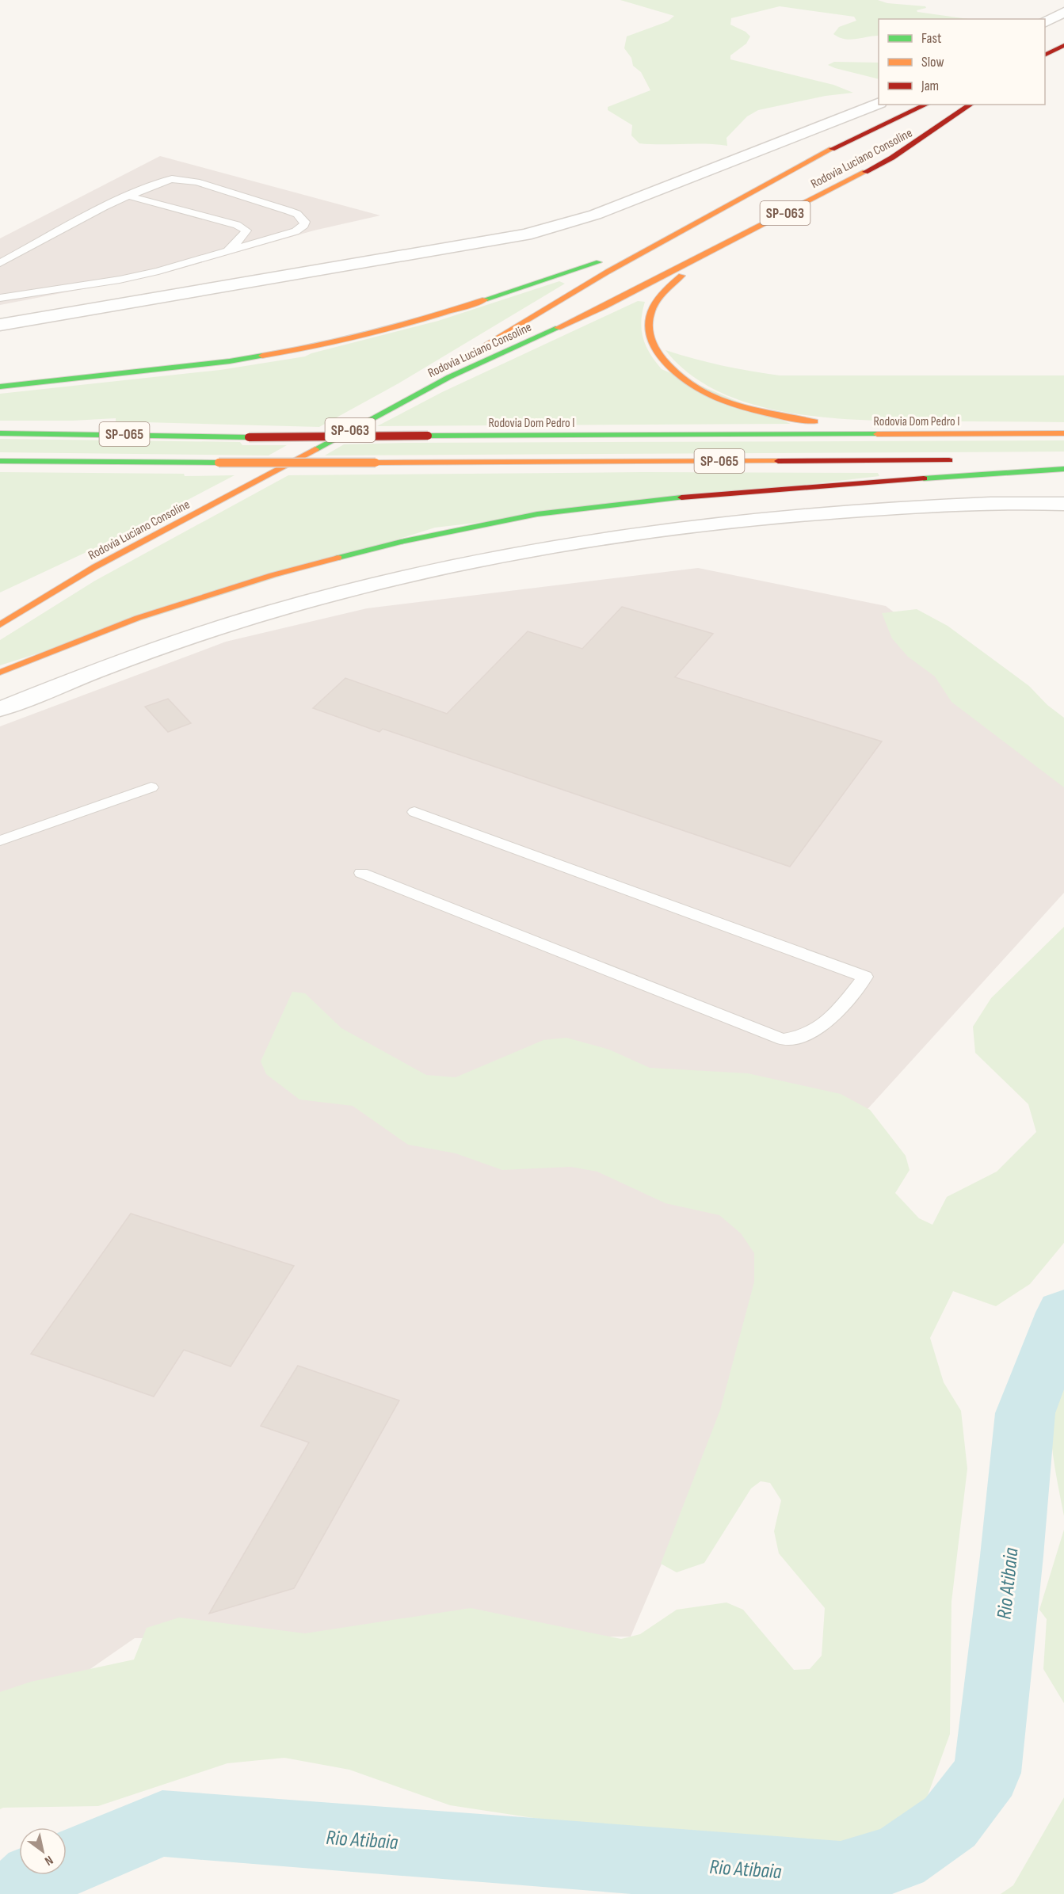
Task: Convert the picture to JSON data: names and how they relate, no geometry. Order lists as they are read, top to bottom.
{
  "streets": {
    "highway": [
      "Rodovia Luciano Consoline",
      "SP-063",
      "Rodovia Dom Pedro I",
      "SP-065"
    ]
  },
  "water": ["Rio Atibaia"],
  "legend": ["Fast", "Slow", "Jam"],
  "north": "bottom right"
}
